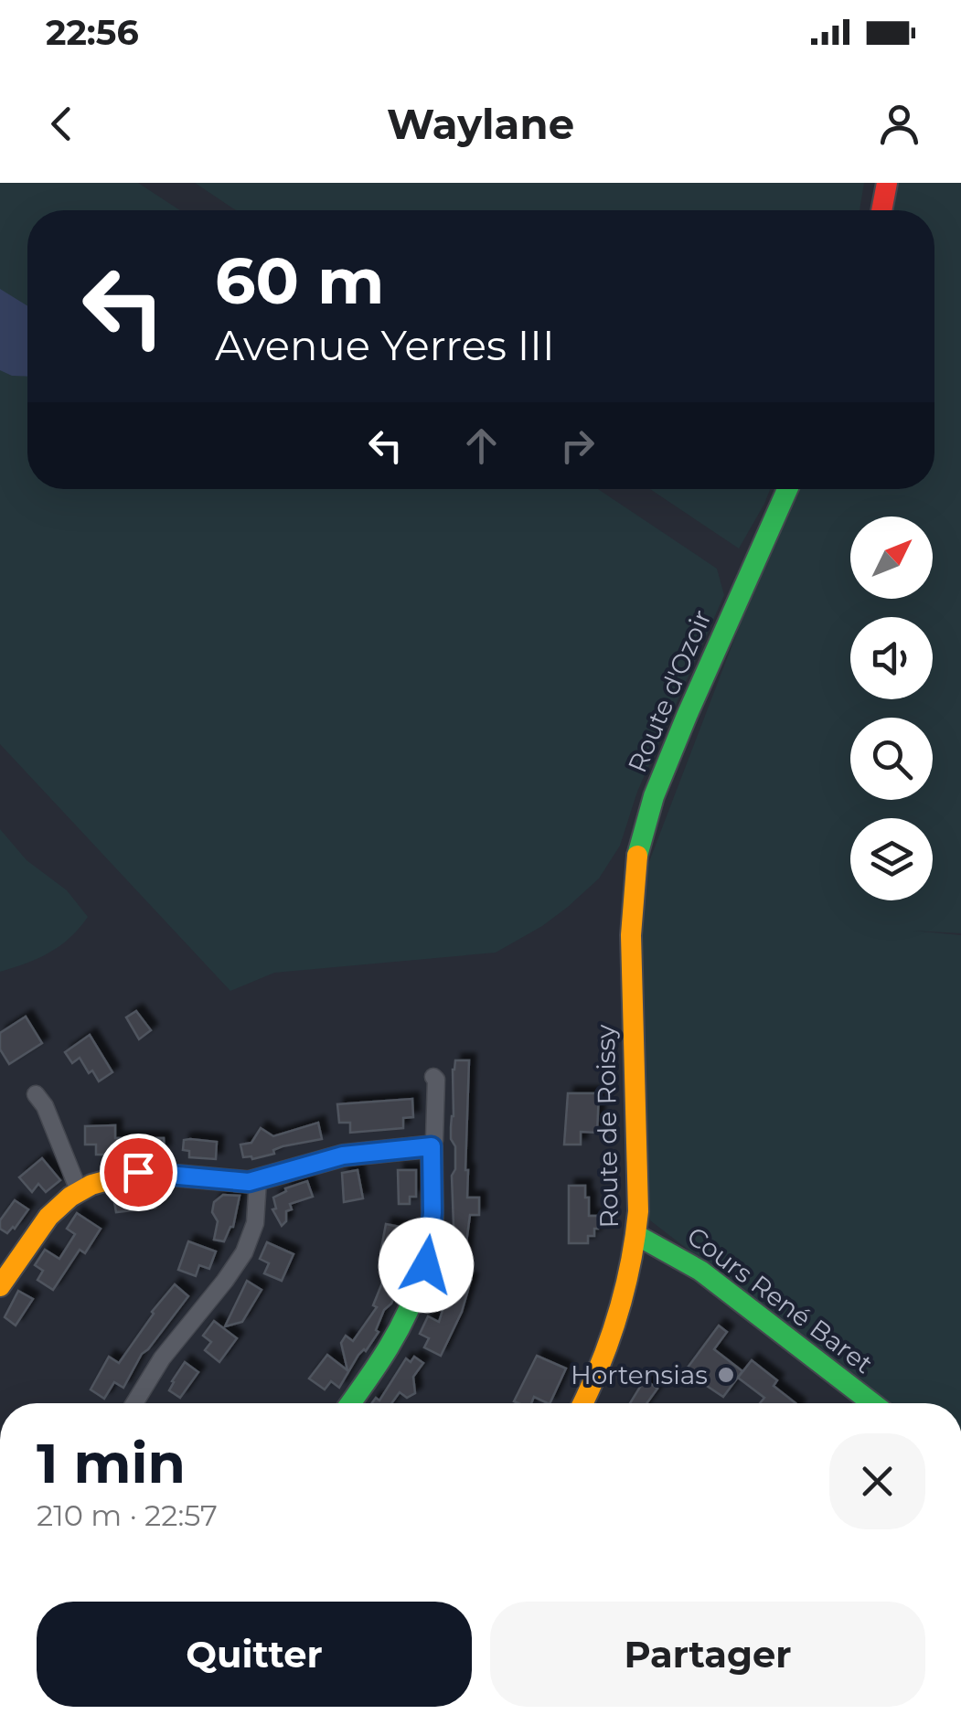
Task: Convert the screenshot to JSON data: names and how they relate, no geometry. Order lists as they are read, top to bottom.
{
  "streets": {
    "street": ["Route d'Ozoir", "Route de Roissy", "Cours René Baret"]
  },
  "crossings": [
    ["Route d'Ozoir", "Route de Roissy"],
    ["Route de Roissy", "Cours René Baret"]
  ],
  "places": ["Hortensias"],
  "north": "top right",
  "page": {
    "status": "22:56",
    "header": "Waylane",
    "turn": ["60 m", "Avenue Yerres III"],
    "heading": ["1 min", "210 m · 22:57"],
    "buttons": ["Quitter", "Partager"]
  }
}
